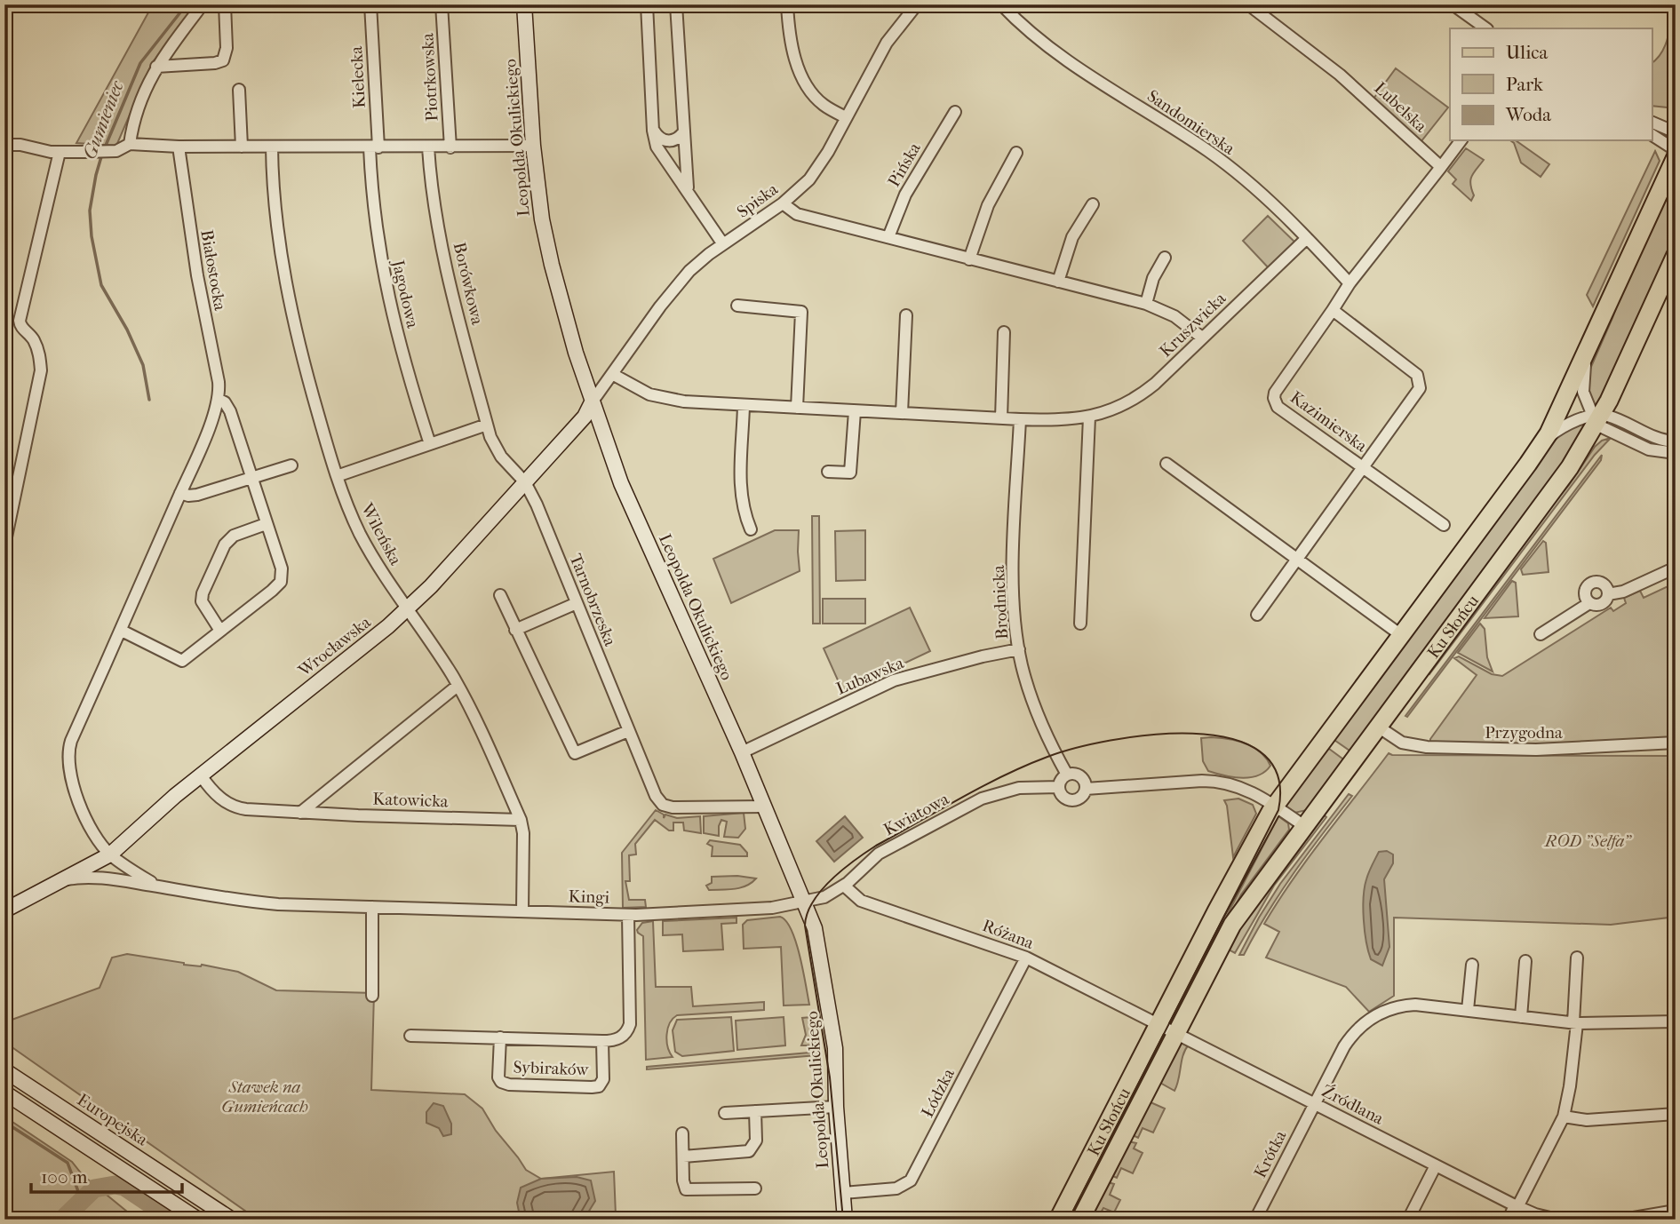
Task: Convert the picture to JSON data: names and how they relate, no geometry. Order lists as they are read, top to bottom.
{
  "streets": {
    "main road": ["Ku Słońcu"],
    "street": [
      "Kielecka",
      "Piotrkowska",
      "Lubelska",
      "Sandomierska",
      "Leopolda Okulickiego",
      "Pińska",
      "Spiska",
      "Białostocka",
      "Borówkowa",
      "Jagodowa",
      "Kruszwicka",
      "Kazimierska",
      "Wileńska",
      "Tarnobrzeska",
      "Brodnicka",
      "Wrocławska",
      "Lubawska",
      "Przygodna",
      "Katowicka",
      "Kwiatowa",
      "Kingi",
      "Różana",
      "Sybiraków",
      "Łódzka",
      "Źródlana",
      "Europejska",
      "Krótka"
    ]
  },
  "crossings": [
    ["Kielecka", "Jagodowa"],
    ["Sandomierska", "Kruszwicka"],
    ["Sandomierska", "Kazimierska"],
    ["Leopolda Okulickiego", "Spiska"],
    ["Leopolda Okulickiego", "Tarnobrzeska"],
    ["Leopolda Okulickiego", "Wrocławska"],
    ["Leopolda Okulickiego", "Lubawska"],
    ["Leopolda Okulickiego", "Kwiatowa"],
    ["Leopolda Okulickiego", "Kingi"],
    ["Leopolda Okulickiego", "Łódzka"],
    ["Spiska", "Kruszwicka"],
    ["Spiska", "Wrocławska"],
    ["Białostocka", "Wrocławska"],
    ["Białostocka", "Kingi"],
    ["Borówkowa", "Tarnobrzeska"],
    ["Borówkowa", "Wrocławska"],
    ["Kruszwicka", "Brodnicka"],
    ["Wileńska", "Wrocławska"],
    ["Wileńska", "Katowicka"],
    ["Wileńska", "Kingi"],
    ["Tarnobrzeska", "Wrocławska"],
    ["Brodnicka", "Lubawska"],
    ["Brodnicka", "Kwiatowa"],
    ["Ku Słońcu", "Przygodna"],
    ["Ku Słońcu", "Różana"],
    ["Ku Słońcu", "Źródlana"],
    ["Wrocławska", "Katowicka"],
    ["Wrocławska", "Kingi"],
    ["Kwiatowa", "Kingi"],
    ["Kwiatowa", "Różana"],
    ["Kingi", "Sybiraków"],
    ["Różana", "Łódzka"],
    ["Źródlana", "Krótka"]
  ],
  "water": ["Gumieniec"],
  "parks": ["ROD \"Selfa\"", "Stawek na Gumieńcach"],
  "legend": ["Ulica", "Park", "Woda"],
  "scale_bar": "100 m"
}
